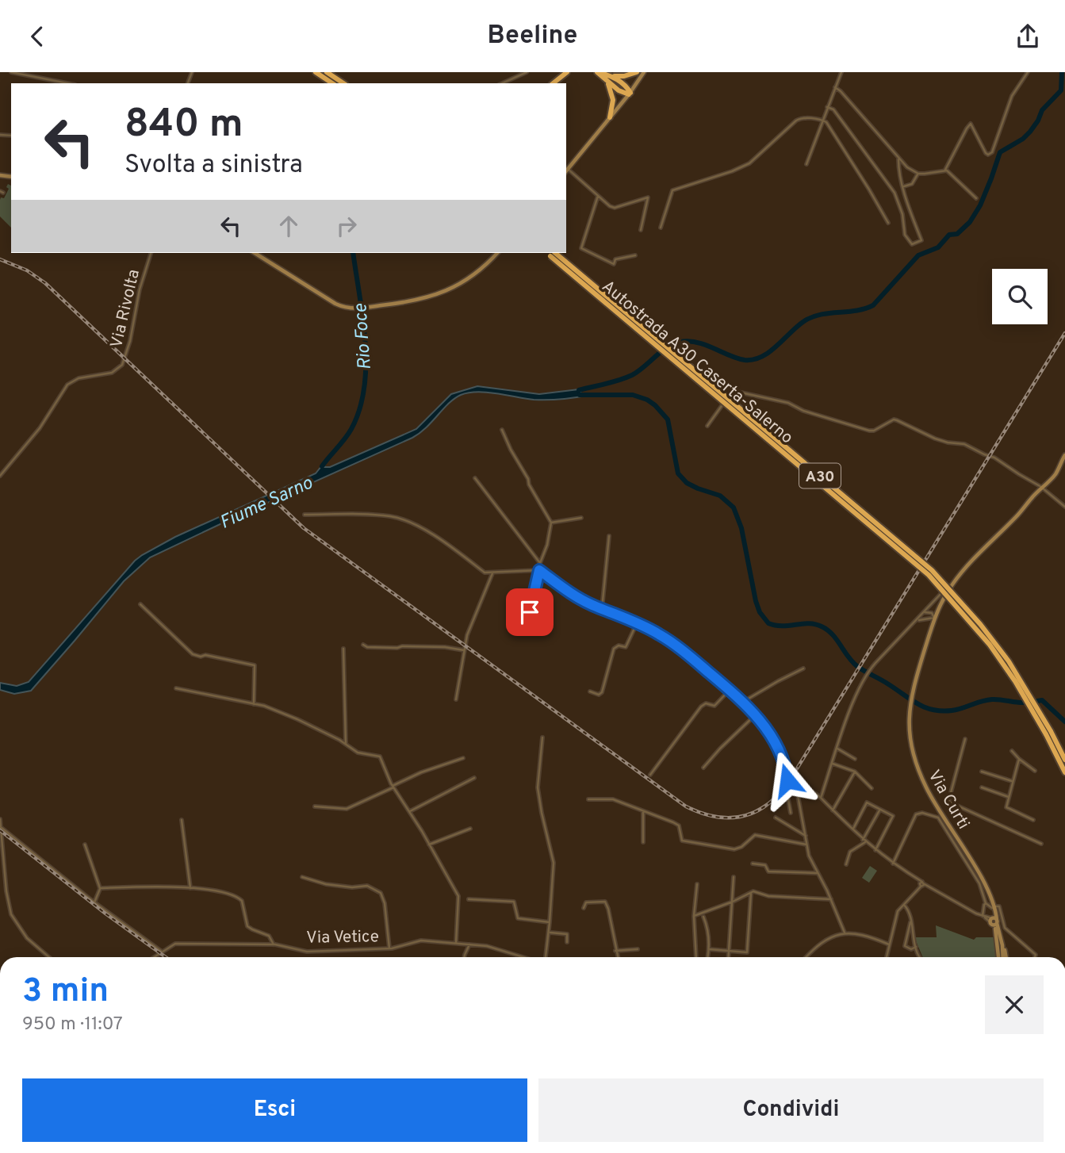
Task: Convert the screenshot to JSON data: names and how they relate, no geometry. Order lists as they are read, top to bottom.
{
  "streets": {
    "highway": ["Autostrada A30 Caserta-Salerno", "A30"],
    "main road": ["Via Curti"],
    "street": ["Via Rivolta", "Via Vetice"]
  },
  "water": ["Rio Foce", "Fiume Sarno"],
  "page": {
    "header": "Beeline",
    "turn": ["840 m", "Svolta a sinistra"],
    "heading": ["3 min", "950 m · 11:07"],
    "buttons": ["Esci", "Condividi"]
  }
}
